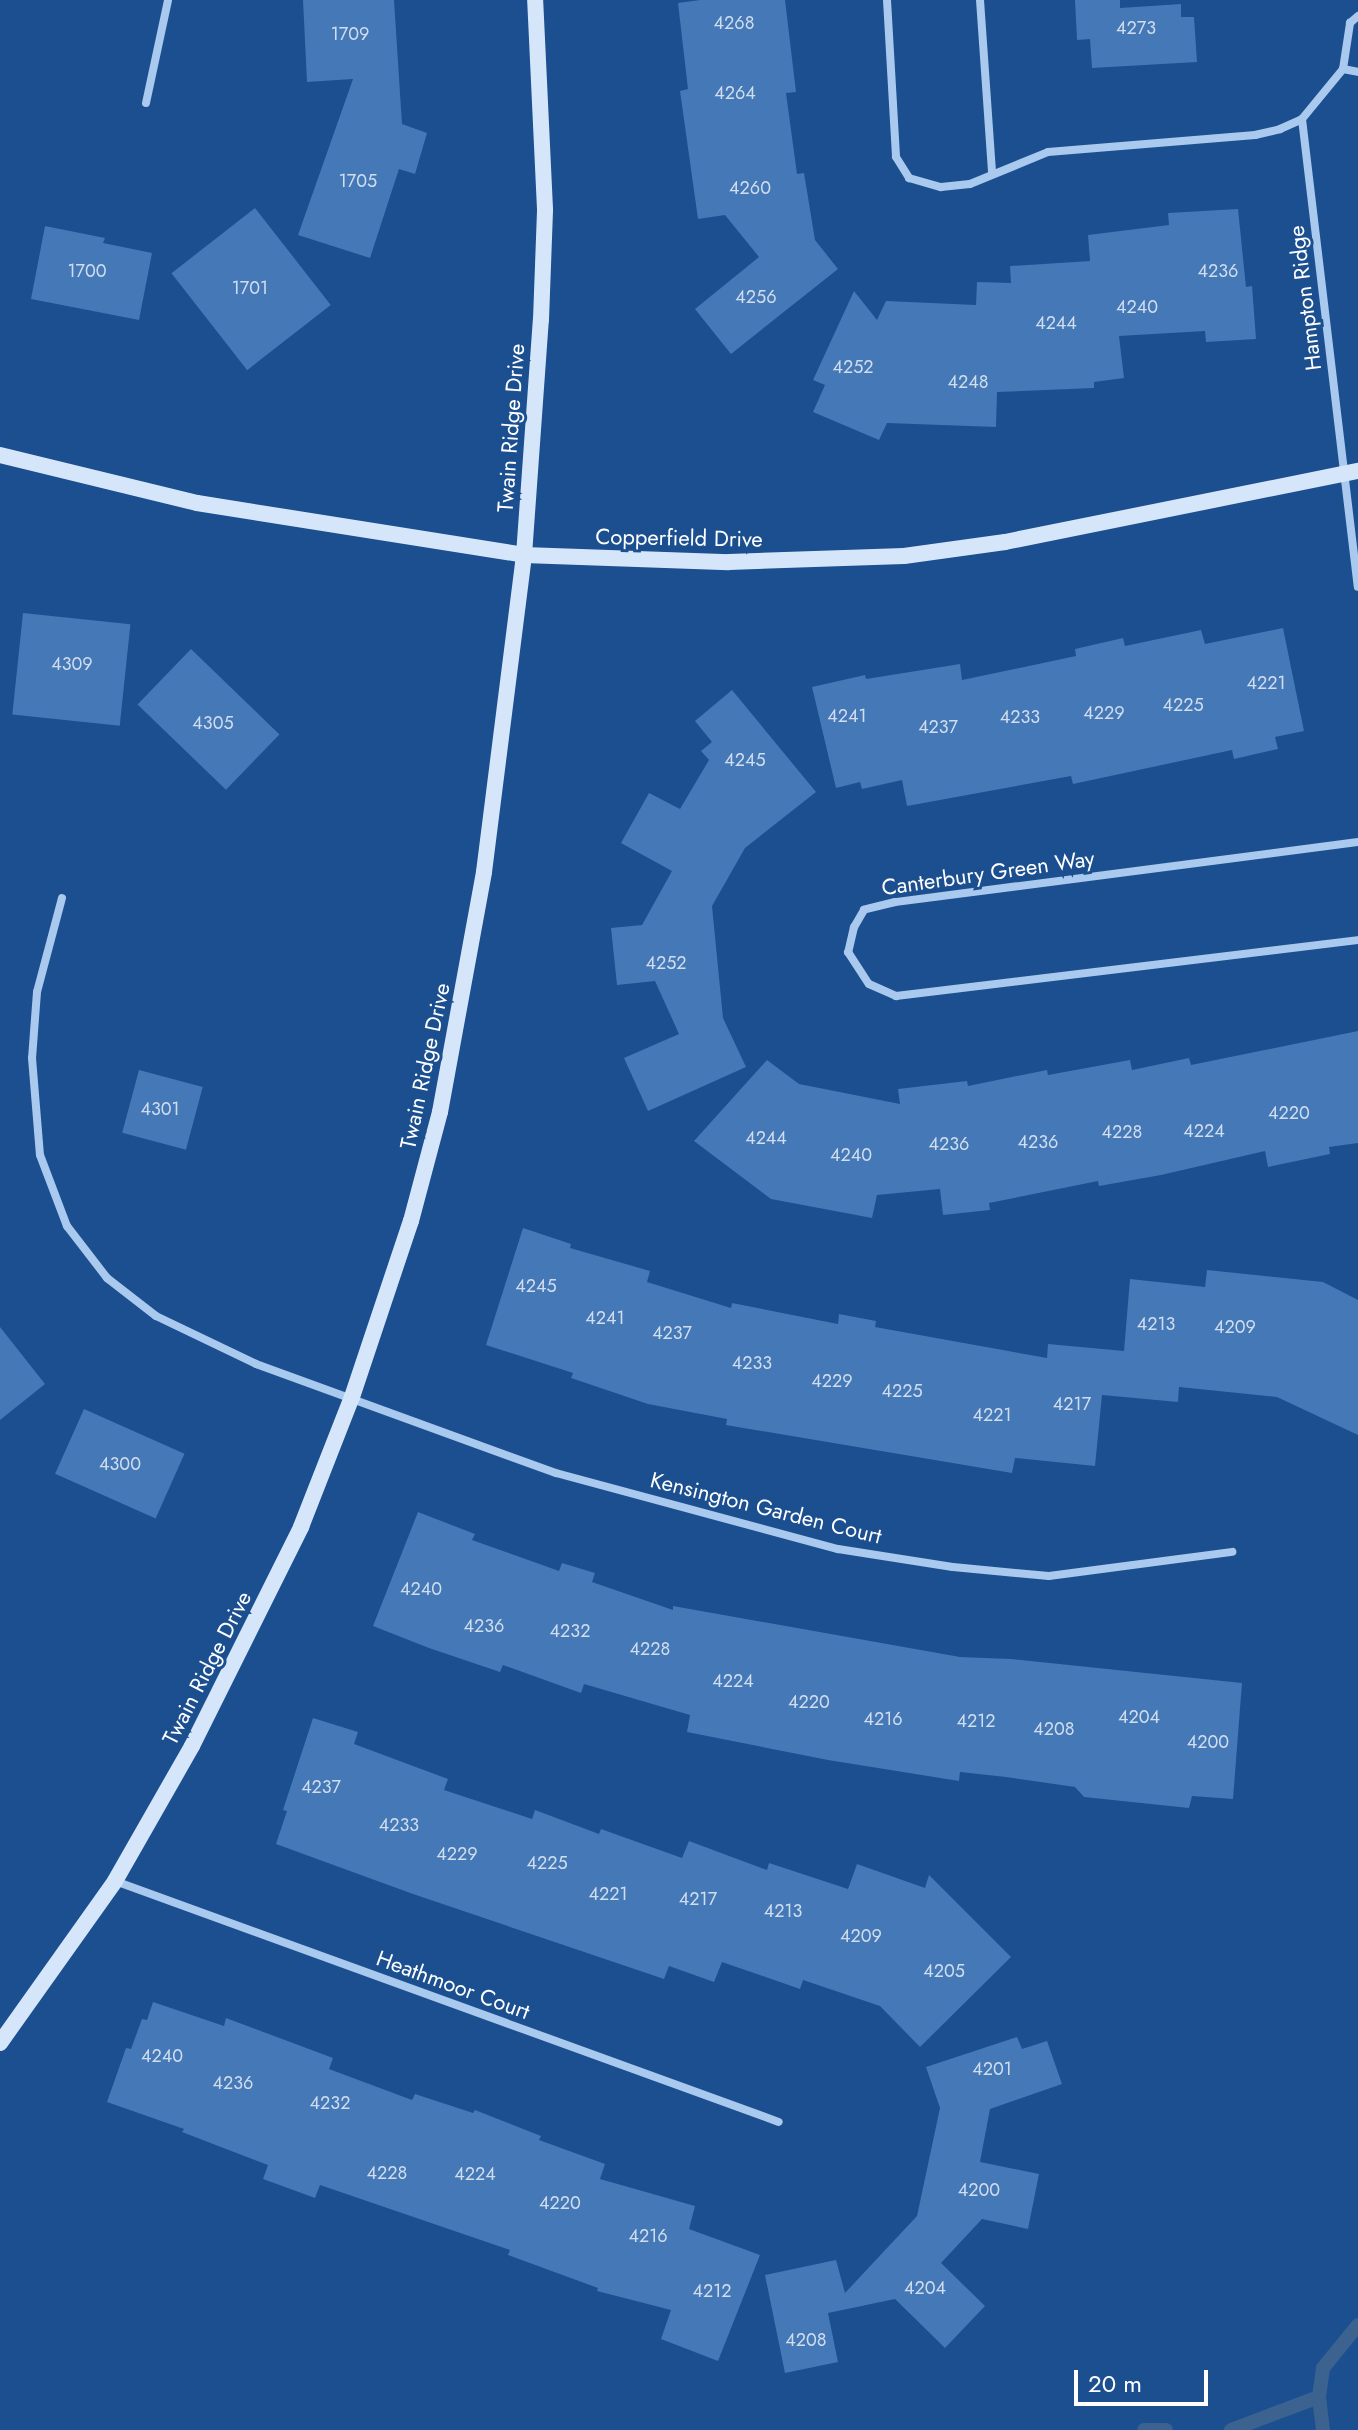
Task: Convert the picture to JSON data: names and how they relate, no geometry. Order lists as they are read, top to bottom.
{
  "streets": {
    "street": [
      "Hampton Ridge",
      "Twain Ridge Drive",
      "Copperfield Drive",
      "Canterbury Green Way",
      "Kensington Garden Court",
      "Heathmoor Court"
    ]
  },
  "crossings": [
    ["Hampton Ridge", "Copperfield Drive"],
    ["Twain Ridge Drive", "Copperfield Drive"],
    ["Twain Ridge Drive", "Kensington Garden Court"],
    ["Twain Ridge Drive", "Heathmoor Court"]
  ],
  "house_numbers": [
    "4268",
    "4273",
    "1709",
    "4264",
    "1705",
    "4260",
    "1700",
    "4236",
    "1701",
    "4256",
    "4240",
    "4244",
    "4252",
    "4248",
    "4309",
    "4221",
    "4225",
    "4229",
    "4241",
    "4233",
    "4305",
    "4237",
    "4245",
    "4252",
    "4301",
    "4220",
    "4224",
    "4228",
    "4244",
    "4236",
    "4236",
    "4240",
    "4245",
    "4241",
    "4213",
    "4209",
    "4237",
    "4233",
    "4229",
    "4225",
    "4217",
    "4221",
    "4300",
    "4240",
    "4236",
    "4232",
    "4228",
    "4224",
    "4220",
    "4204",
    "4216",
    "4212",
    "4208",
    "4200",
    "4237",
    "4233",
    "4229",
    "4225",
    "4221",
    "4217",
    "4213",
    "4209",
    "4205",
    "4240",
    "4201",
    "4236",
    "4232",
    "4228",
    "4224",
    "4200",
    "4220",
    "4216",
    "4204",
    "4212",
    "4208"
  ],
  "scale_bar": "20 m"
}
